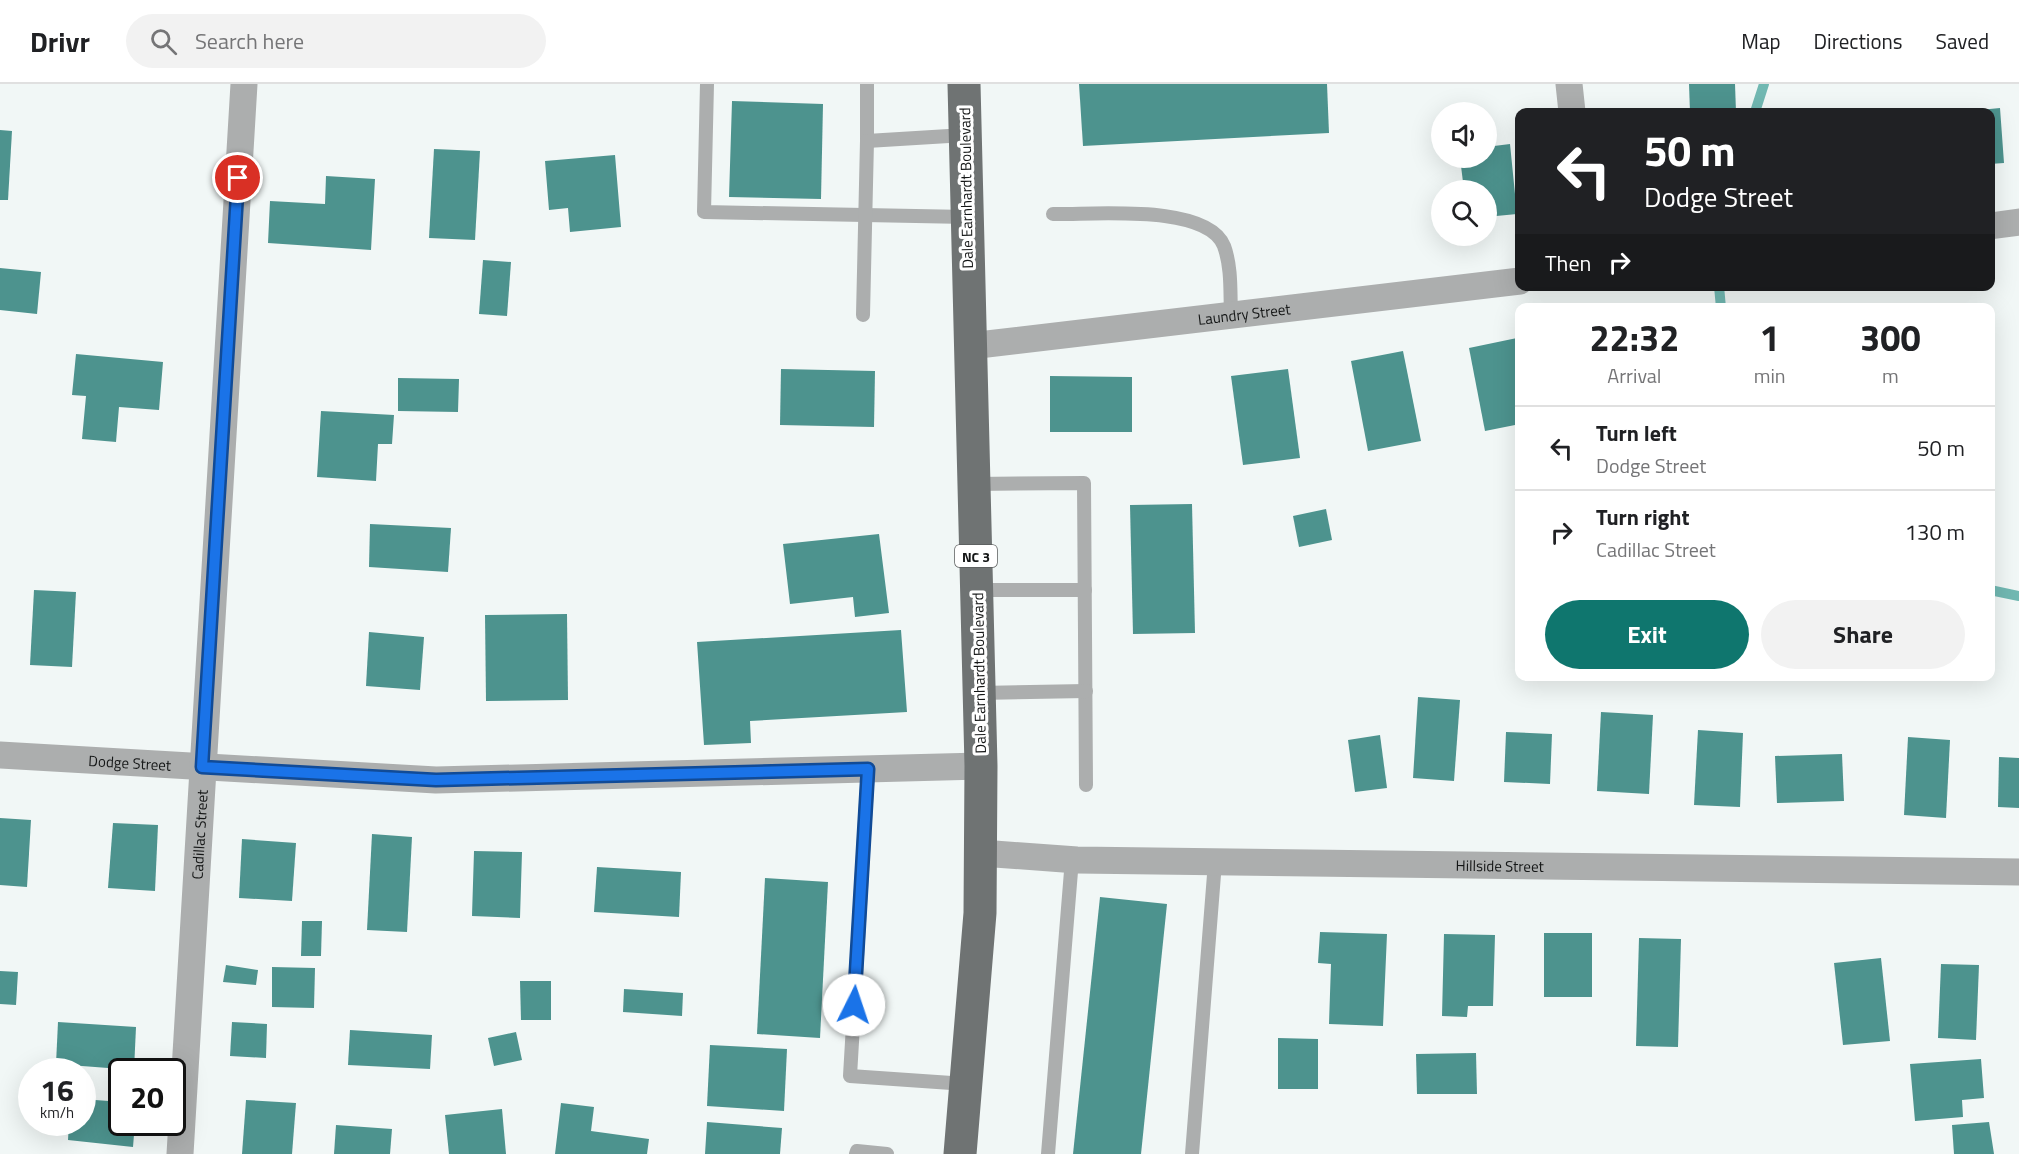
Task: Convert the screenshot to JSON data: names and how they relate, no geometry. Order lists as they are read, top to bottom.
{
  "streets": {
    "main road": ["Dale Earnhardt Boulevard", "NC 3"],
    "street": [
      "Laundry Street",
      "Dodge Street",
      "Cadillac Street",
      "Hillside Street"
    ]
  },
  "crossings": [
    ["Dale Earnhardt Boulevard", "Laundry Street"],
    ["Dale Earnhardt Boulevard", "Dodge Street"],
    ["Dale Earnhardt Boulevard", "Hillside Street"],
    ["Dodge Street", "Cadillac Street"]
  ],
  "page": {
    "header": "Drivr",
    "search": "Search here",
    "nav": ["Map", "Directions", "Saved"],
    "turn": ["50 m", "Dodge Street"],
    "then": "Then",
    "eta": [
      "22:32",
      "Arrival",
      "1",
      "min",
      "300",
      "m"
    ],
    "list": [
      {
        "name": "Turn left",
        "note": "Dodge Street",
        "value": "50 m"
      },
      {
        "name": "Turn right",
        "note": "Cadillac Street",
        "value": "130 m"
      }
    ],
    "buttons": ["Exit", "Share"],
    "speed": "16 km/h",
    "limit": "20"
  }
}
